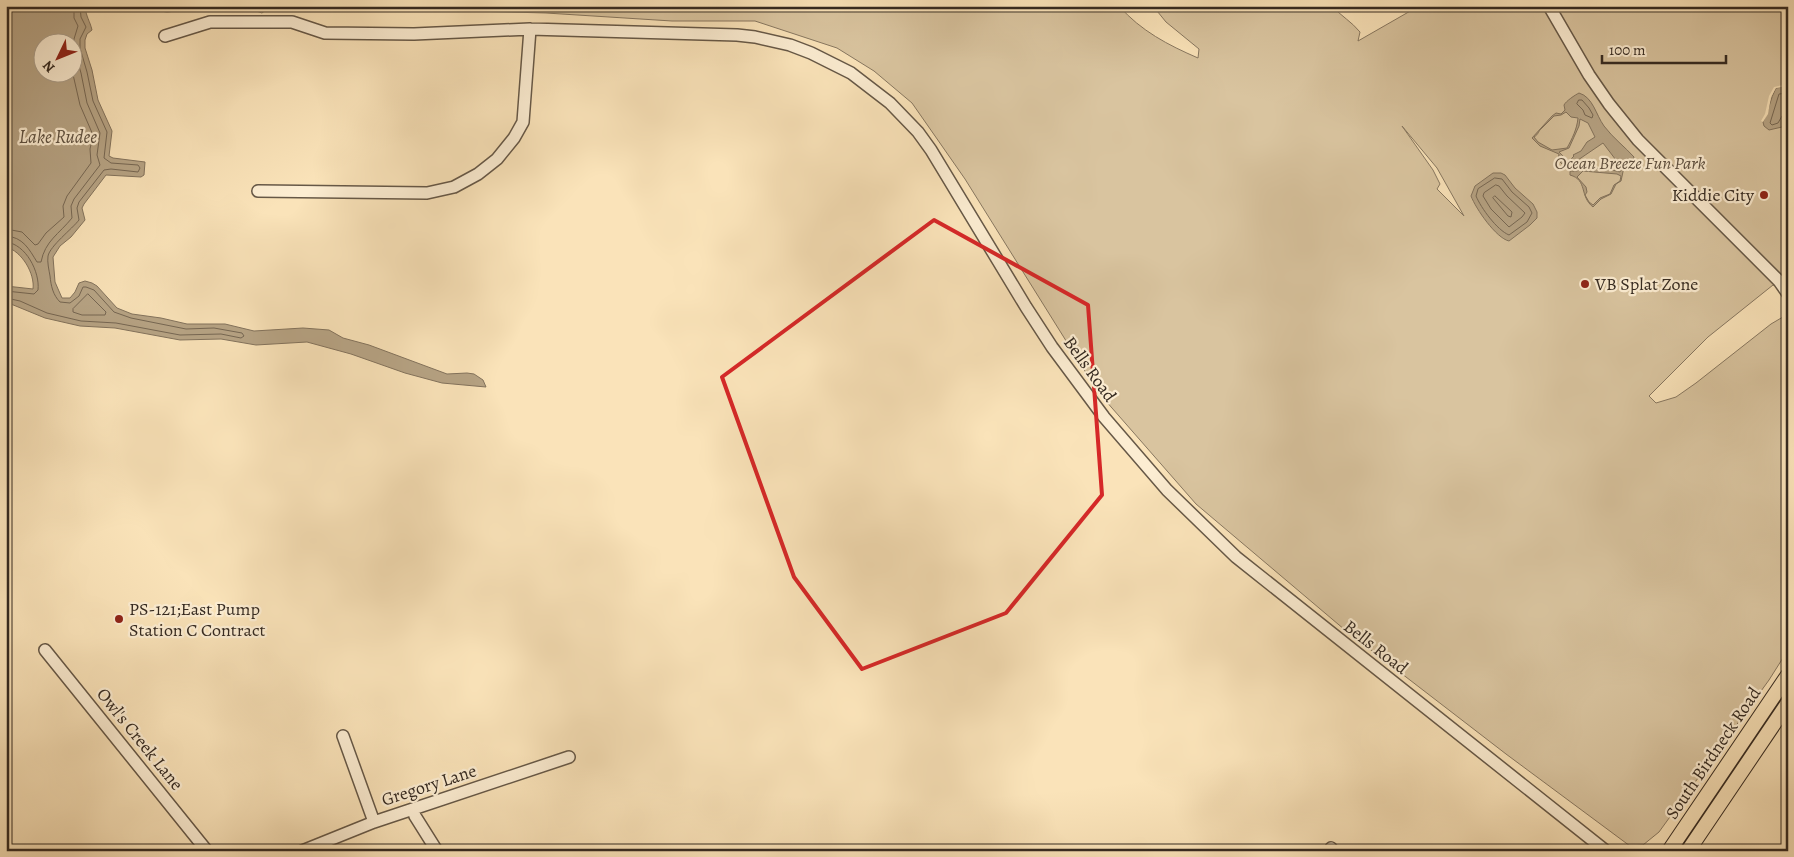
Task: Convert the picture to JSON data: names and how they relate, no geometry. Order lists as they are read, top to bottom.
{
  "streets": {
    "main road": ["South Birdneck Road"],
    "street": ["Bells Road", "Owl's Creek Lane", "Gregory Lane"]
  },
  "water": ["Lake Rudee"],
  "parks": ["Ocean Breeze Fun Park"],
  "places": ["Kiddie City", "VB Splat Zone", "PS-121;East Pump Station C Contract"],
  "scale_bar": "100 m",
  "north": "bottom left"
}
